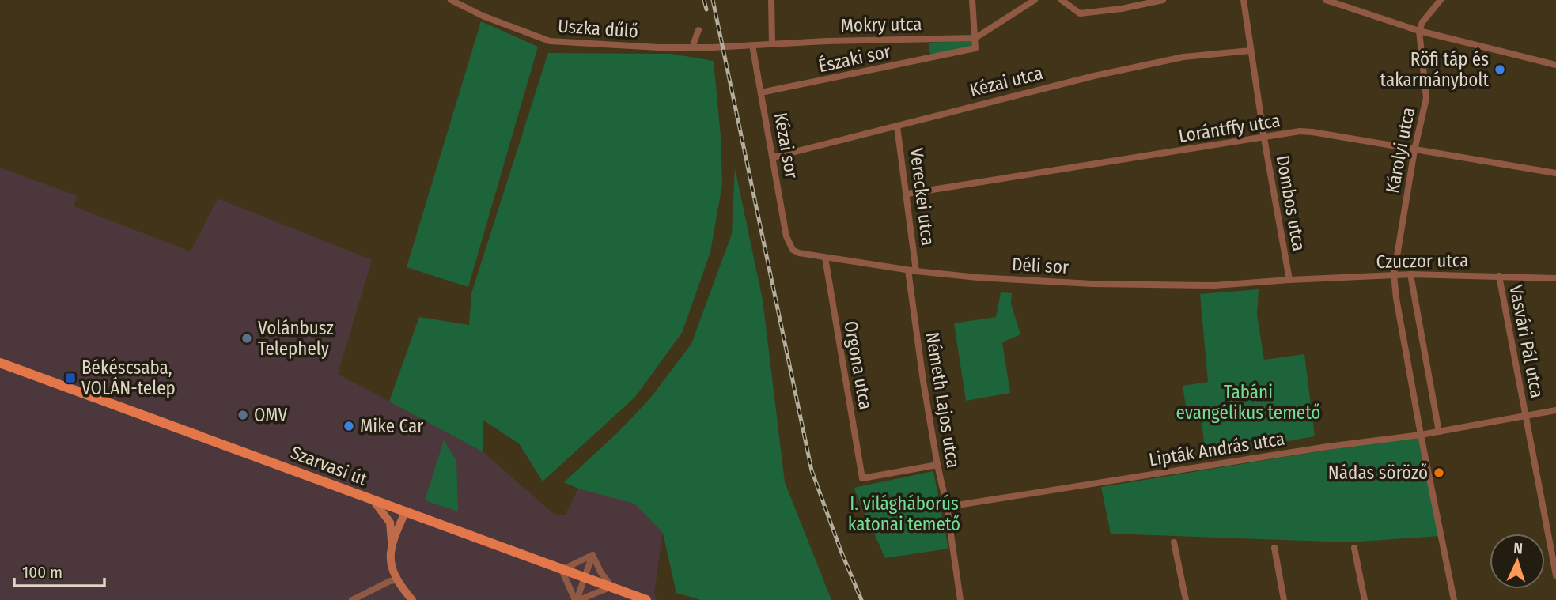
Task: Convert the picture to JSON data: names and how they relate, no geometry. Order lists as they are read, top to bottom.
{
  "streets": {
    "main road": ["Szarvasi út"],
    "street": [
      "Mokry utca",
      "Uszka dűlő",
      "Északi sor",
      "Kézai utca",
      "Lorántffy utca",
      "Kézai sor",
      "Károlyi utca",
      "Vereckei utca",
      "Dombos utca",
      "Czuczor utca",
      "Déli sor",
      "Vasvári Pál utca",
      "Orgona utca",
      "Németh Lajos utca",
      "Lipták András utca"
    ]
  },
  "crossings": [
    ["Mokry utca", "Uszka dűlő"],
    ["Mokry utca", "Északi sor"],
    ["Mokry utca", "Kézai sor"],
    ["Északi sor", "Kézai sor"],
    ["Kézai utca", "Kézai sor"],
    ["Kézai utca", "Vereckei utca"],
    ["Kézai utca", "Dombos utca"],
    ["Lorántffy utca", "Károlyi utca"],
    ["Lorántffy utca", "Vereckei utca"],
    ["Lorántffy utca", "Dombos utca"],
    ["Kézai sor", "Déli sor"],
    ["Károlyi utca", "Czuczor utca"],
    ["Károlyi utca", "Lipták András utca"],
    ["Vereckei utca", "Déli sor"],
    ["Dombos utca", "Czuczor utca"],
    ["Dombos utca", "Déli sor"],
    ["Czuczor utca", "Déli sor"],
    ["Czuczor utca", "Vasvári Pál utca"],
    ["Déli sor", "Orgona utca"],
    ["Déli sor", "Németh Lajos utca"],
    ["Vasvári Pál utca", "Lipták András utca"],
    ["Orgona utca", "Németh Lajos utca"],
    ["Németh Lajos utca", "Lipták András utca"]
  ],
  "parks": ["Tabáni evangélikus temető", "I. világháborús katonai temető"],
  "places": {
    "other": [
      "Röfi táp és takarmánybolt",
      "Volánbusz Telephely",
      "OMV",
      "Mike Car",
      "Nádas söröző"
    ],
    "transit": ["Békéscsaba, VOLÁN-telep"]
  },
  "scale_bar": "100 m",
  "north": "top"
}
